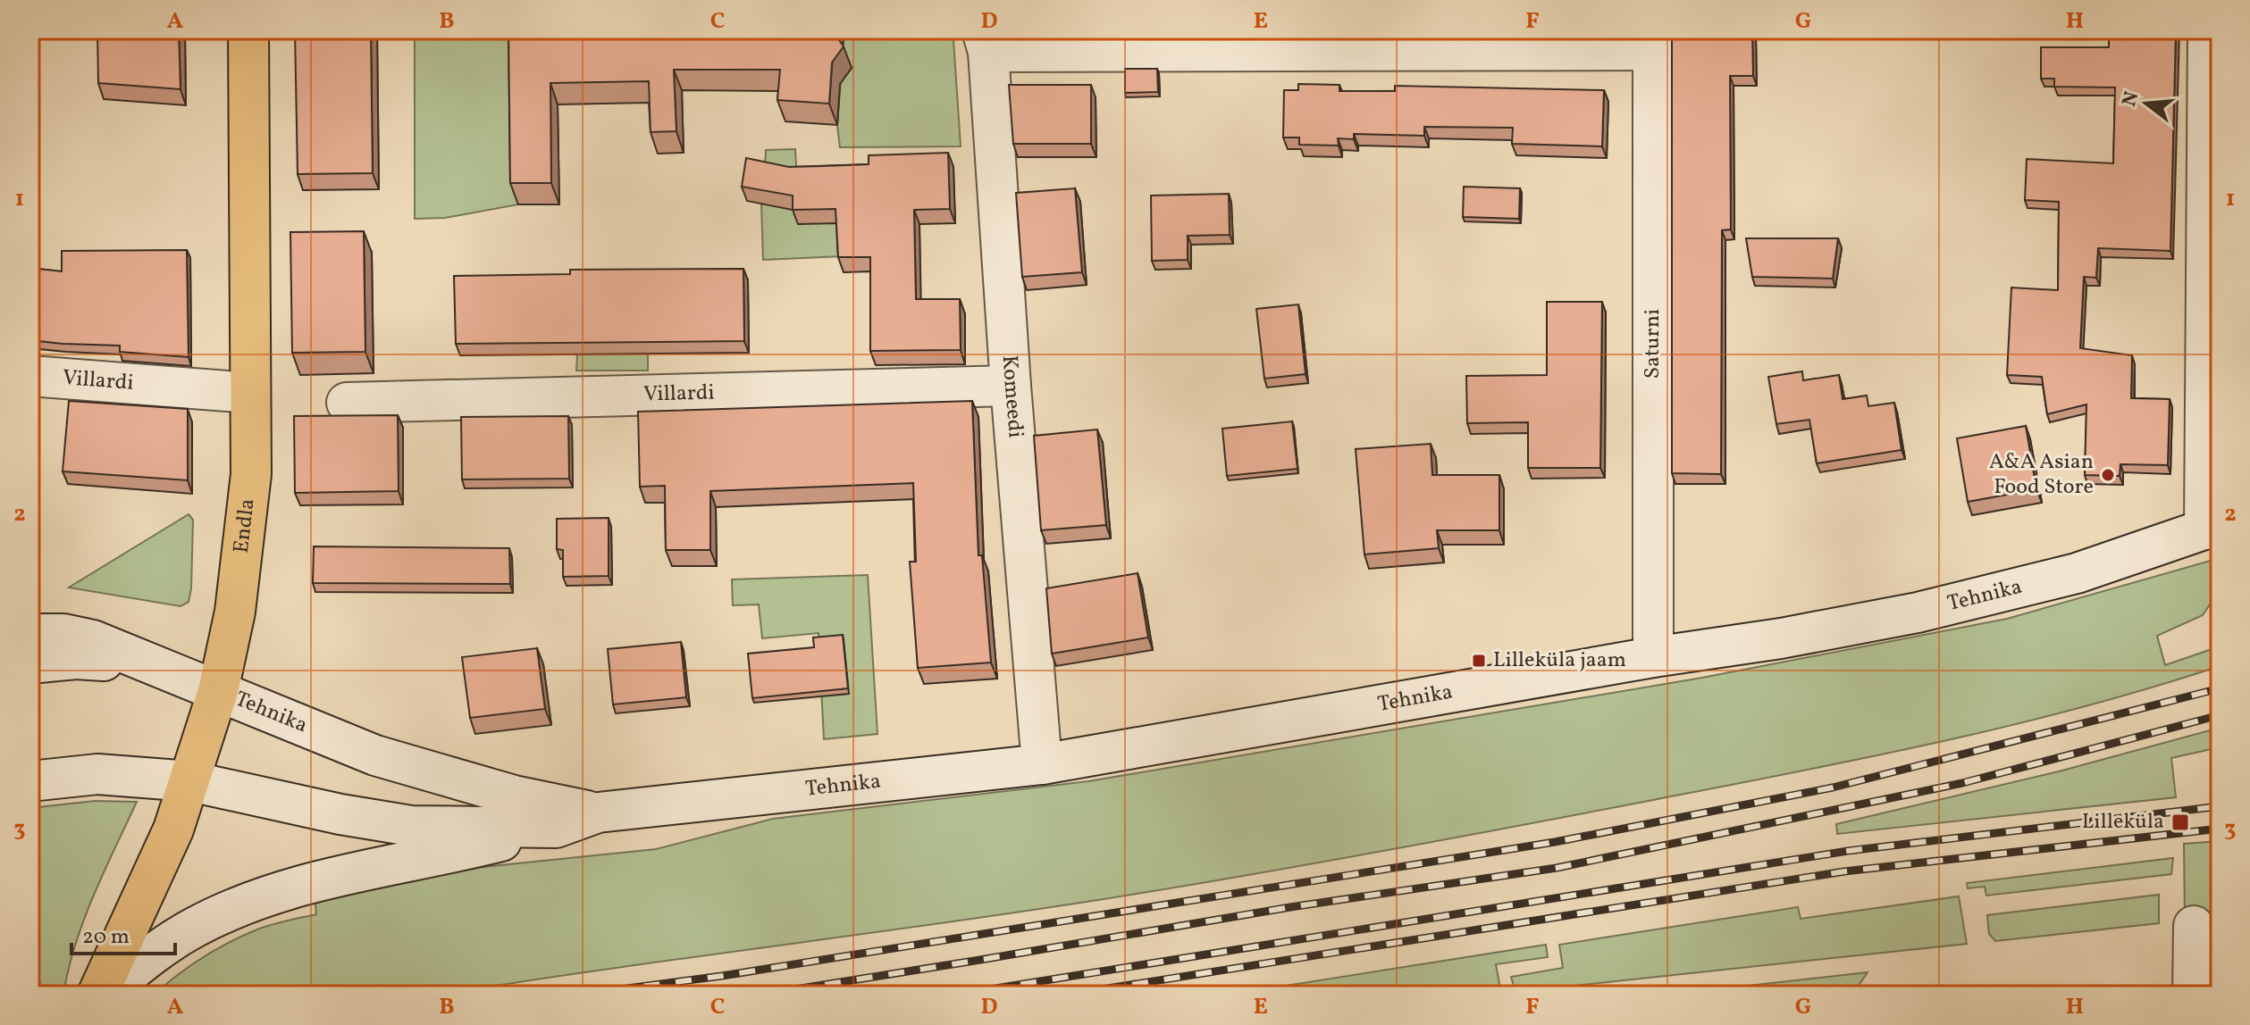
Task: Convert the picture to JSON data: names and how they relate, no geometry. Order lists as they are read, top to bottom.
{
  "streets": {
    "main road": ["Endla"],
    "street": [
      "Saturni",
      "Villardi",
      "Komeedi",
      "Tehnika"
    ]
  },
  "crossings": [
    ["Saturni", "Tehnika"],
    ["Villardi", "Komeedi"],
    ["Villardi", "Endla"],
    ["Komeedi", "Tehnika"],
    ["Endla", "Tehnika"]
  ],
  "places": {
    "other": ["A&A Asian Food Store"],
    "transit": ["Lilleküla jaam", "Lilleküla"]
  },
  "scale_bar": "20 m",
  "north": "left",
  "grid": {
    "columns": [
      "A",
      "B",
      "C",
      "D",
      "E",
      "F",
      "G",
      "H"
    ],
    "rows": ["1", "2", "3"]
  }
}
